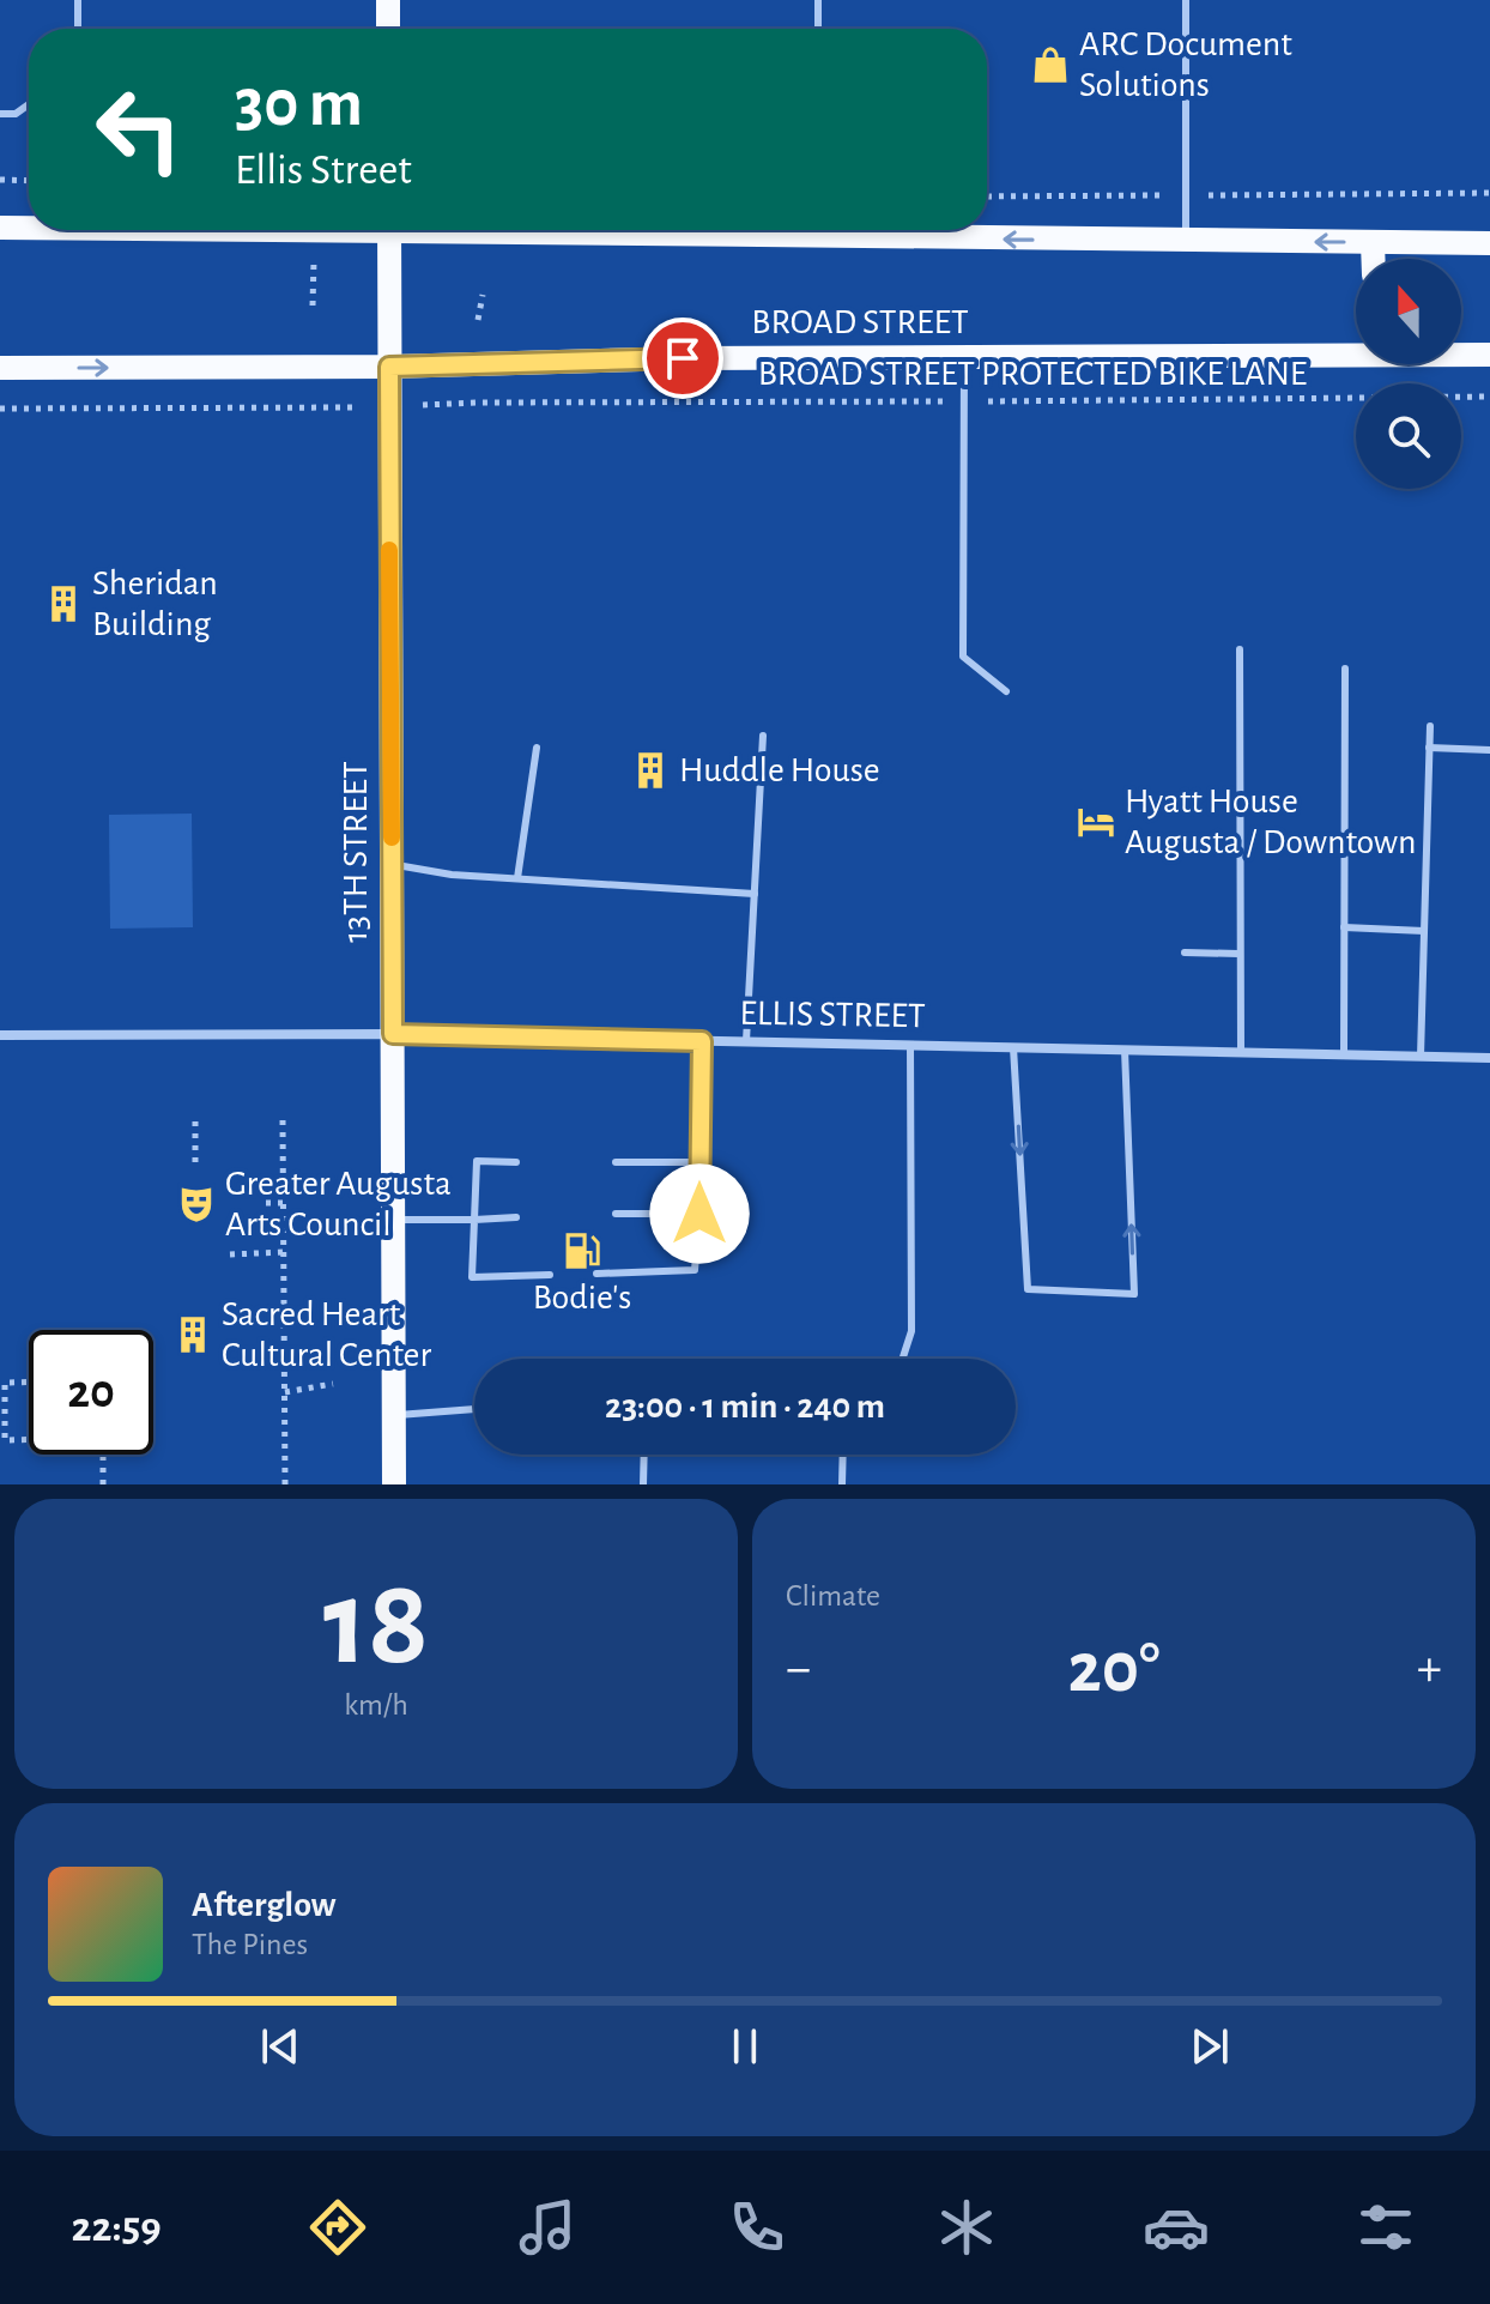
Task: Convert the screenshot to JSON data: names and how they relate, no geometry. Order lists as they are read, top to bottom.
{
  "streets": {
    "main road": ["BROAD STREET", "13TH STREET"],
    "street": ["ELLIS STREET"],
    "path": ["BROAD STREET PROTECTED BIKE LANE"]
  },
  "crossings": [
    ["BROAD STREET", "13TH STREET"],
    ["BROAD STREET PROTECTED BIKE LANE", "13TH STREET"],
    ["13TH STREET", "ELLIS STREET"]
  ],
  "places": {
    "shop": ["ARC Document Solutions"],
    "building": ["Sheridan Building", "Huddle House", "Sacred Heart Cultural Center"],
    "hotel": ["Hyatt House Augusta / Downtown"],
    "theatre": ["Greater Augusta Arts Council"],
    "fuel station": ["Bodie's"]
  },
  "north": "top",
  "page": {
    "turn": ["30 m", "Ellis Street"],
    "limit": "20",
    "trip": "23:00 · 1 min · 240 m",
    "tile": [
      ["18", "km/h"],
      "Climate"
    ],
    "heat": ["−", "20°", "+"],
    "song": ["Afterglow", "The Pines"],
    "tabs": "22:59"
  }
}
